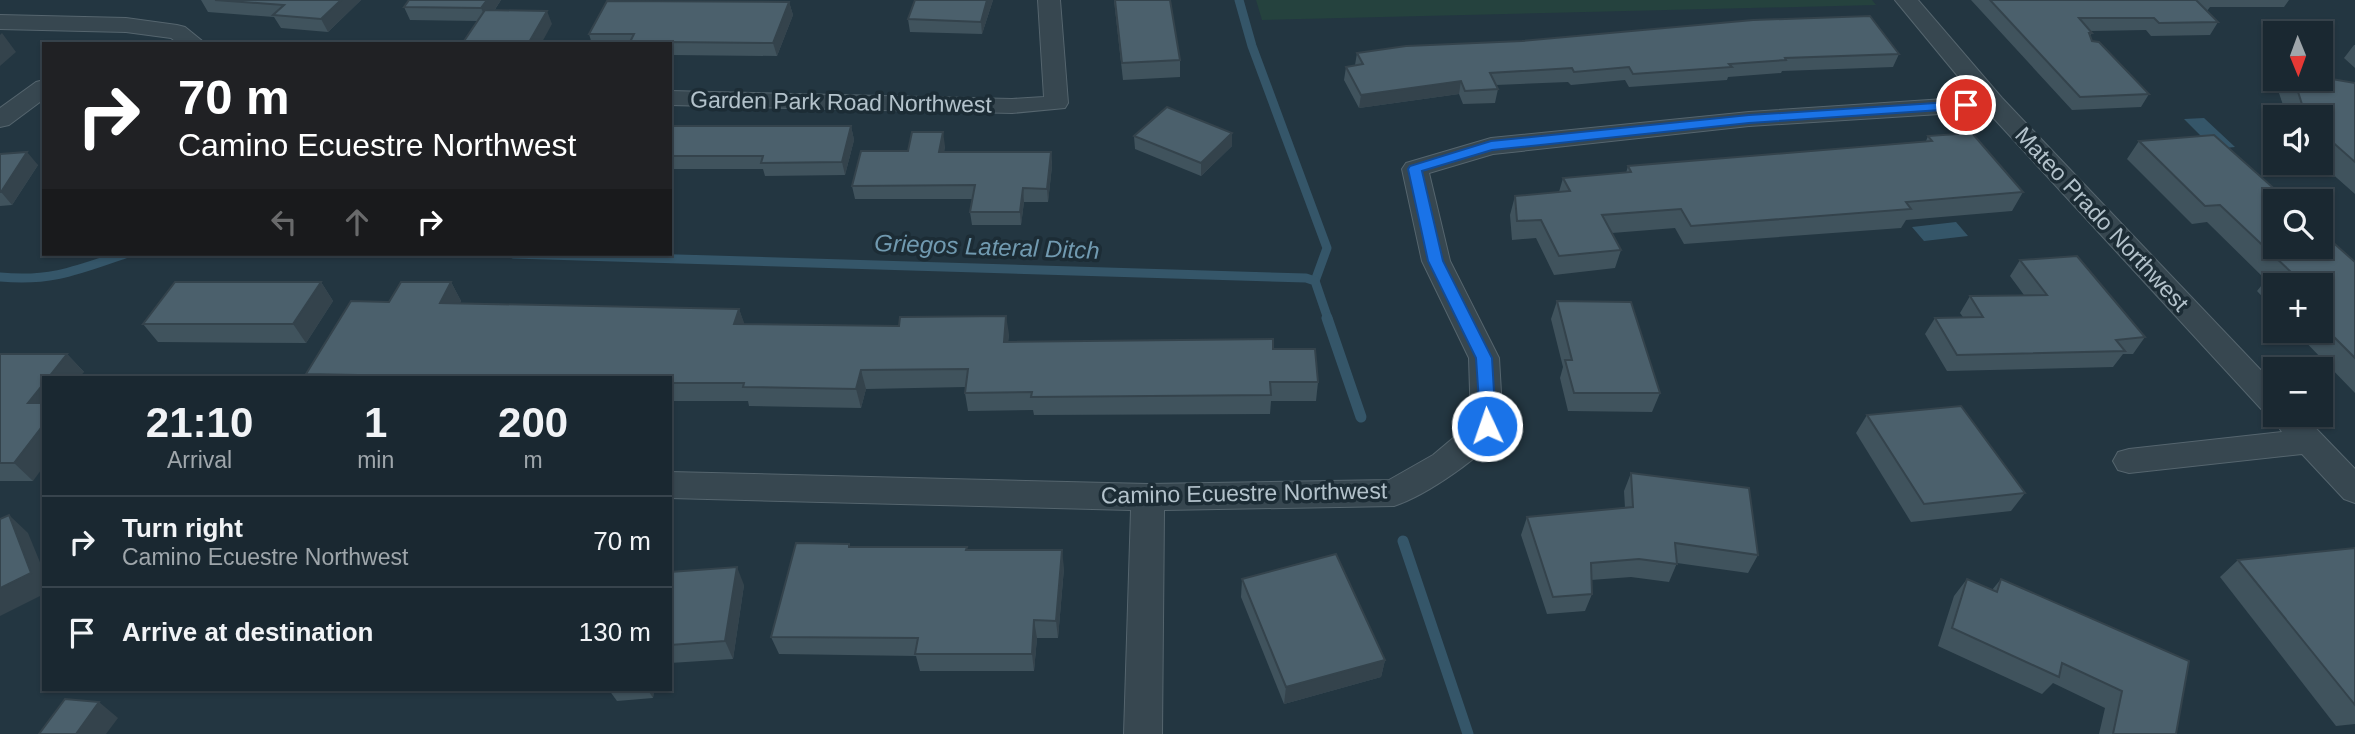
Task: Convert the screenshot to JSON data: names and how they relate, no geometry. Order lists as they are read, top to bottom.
{
  "streets": {
    "street": ["Garden Park Road Northwest", "Mateo Prado Northwest", "Camino Ecuestre Northwest"]
  },
  "crossings": [
    ["Mateo Prado Northwest", "Camino Ecuestre Northwest"]
  ],
  "water": ["Griegos Lateral Ditch"],
  "north": "bottom",
  "page": {
    "map_buttons": ["+", "−"],
    "turn": ["70 m", "Camino Ecuestre Northwest"],
    "eta": [
      "21:10",
      "Arrival",
      "1",
      "min",
      "200",
      "m"
    ],
    "list": [
      {
        "name": "Turn right",
        "note": "Camino Ecuestre Northwest",
        "value": "70 m"
      },
      {
        "name": "Arrive at destination",
        "value": "130 m"
      }
    ]
  }
}
